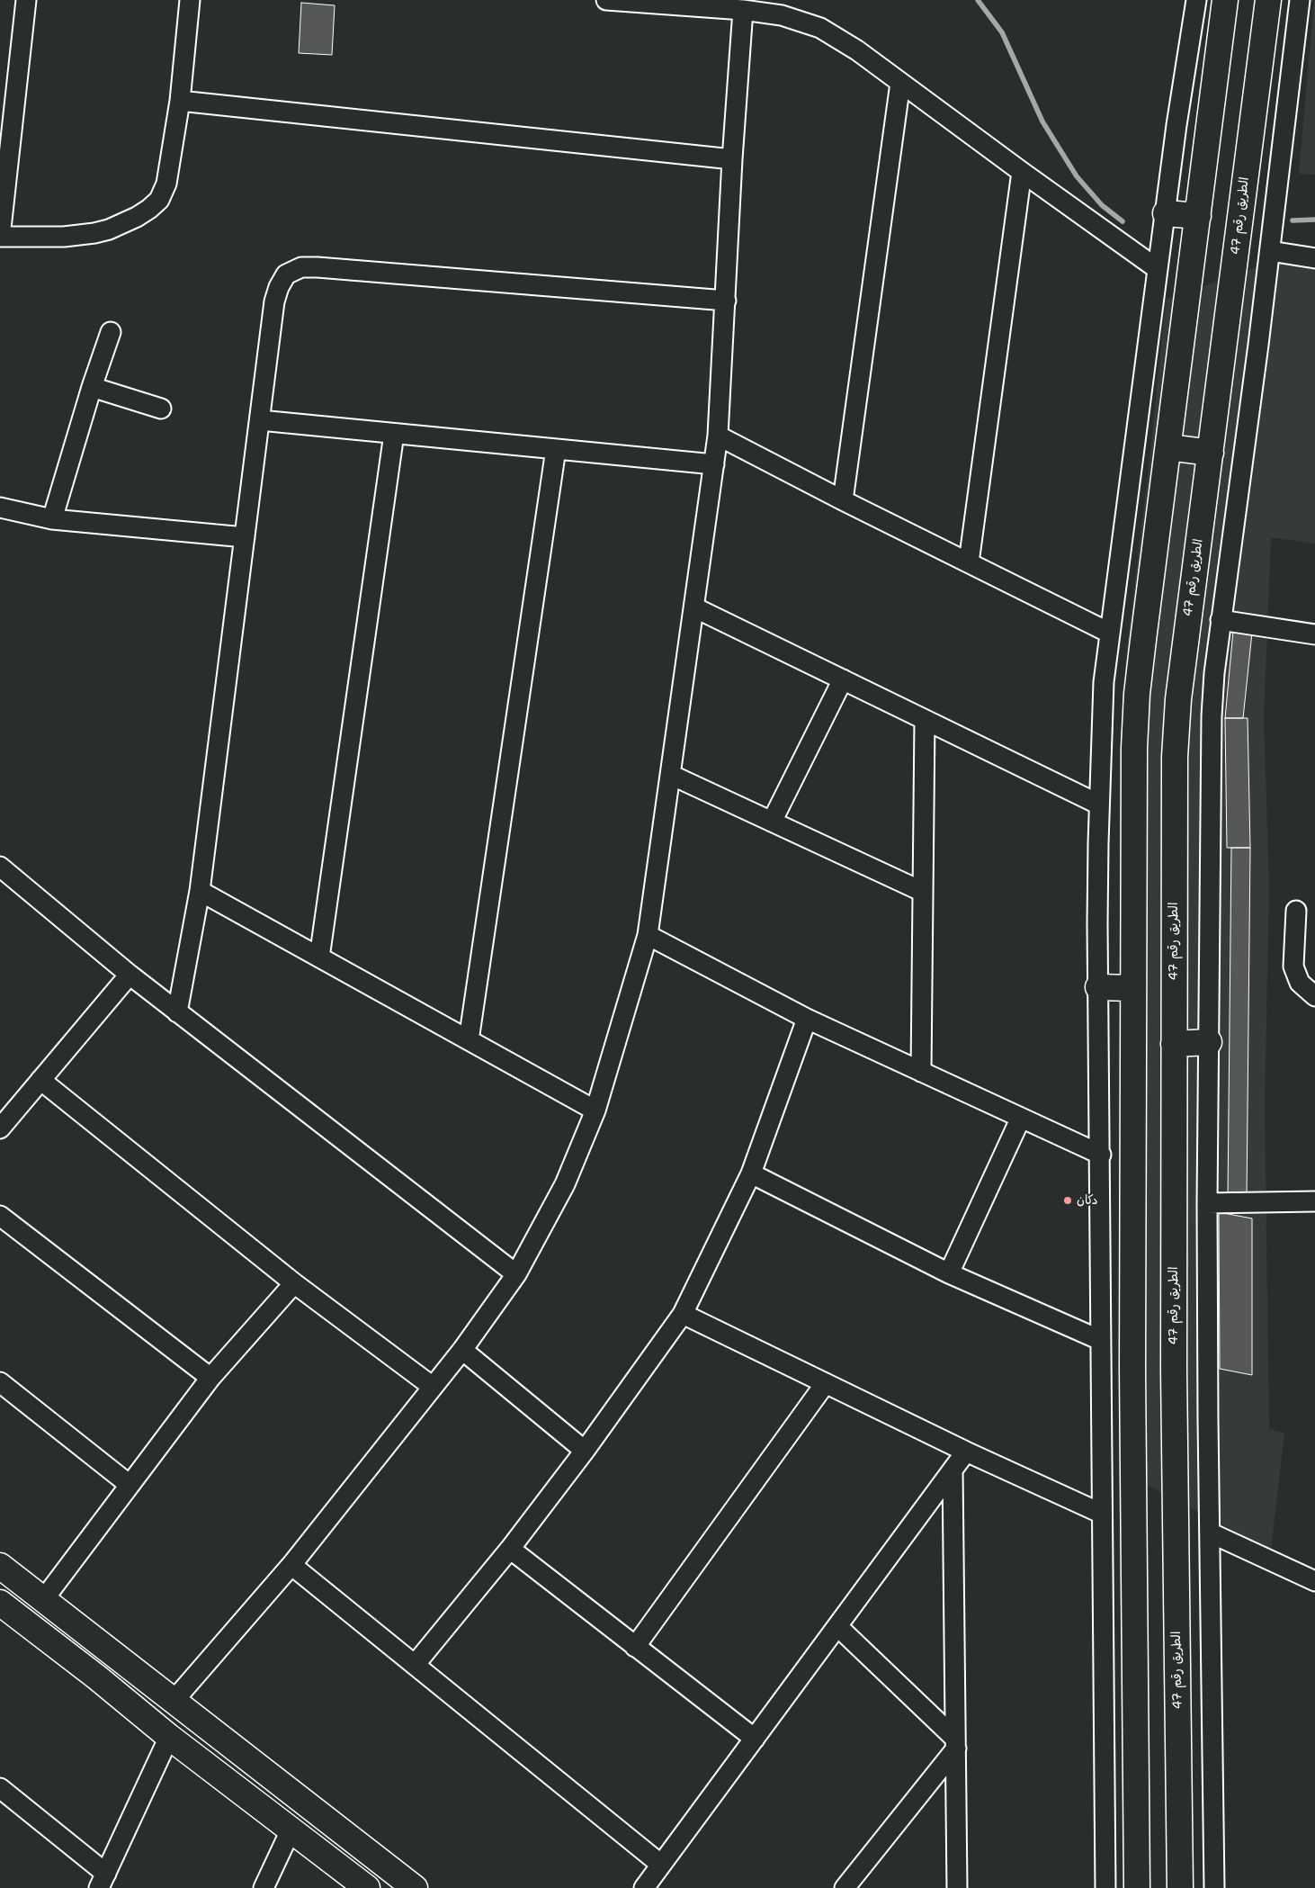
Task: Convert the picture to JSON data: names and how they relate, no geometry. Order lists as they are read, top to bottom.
{
  "streets": {
    "main road": ["الطريق رقم 47"]
  },
  "places": ["دكان"]
}
